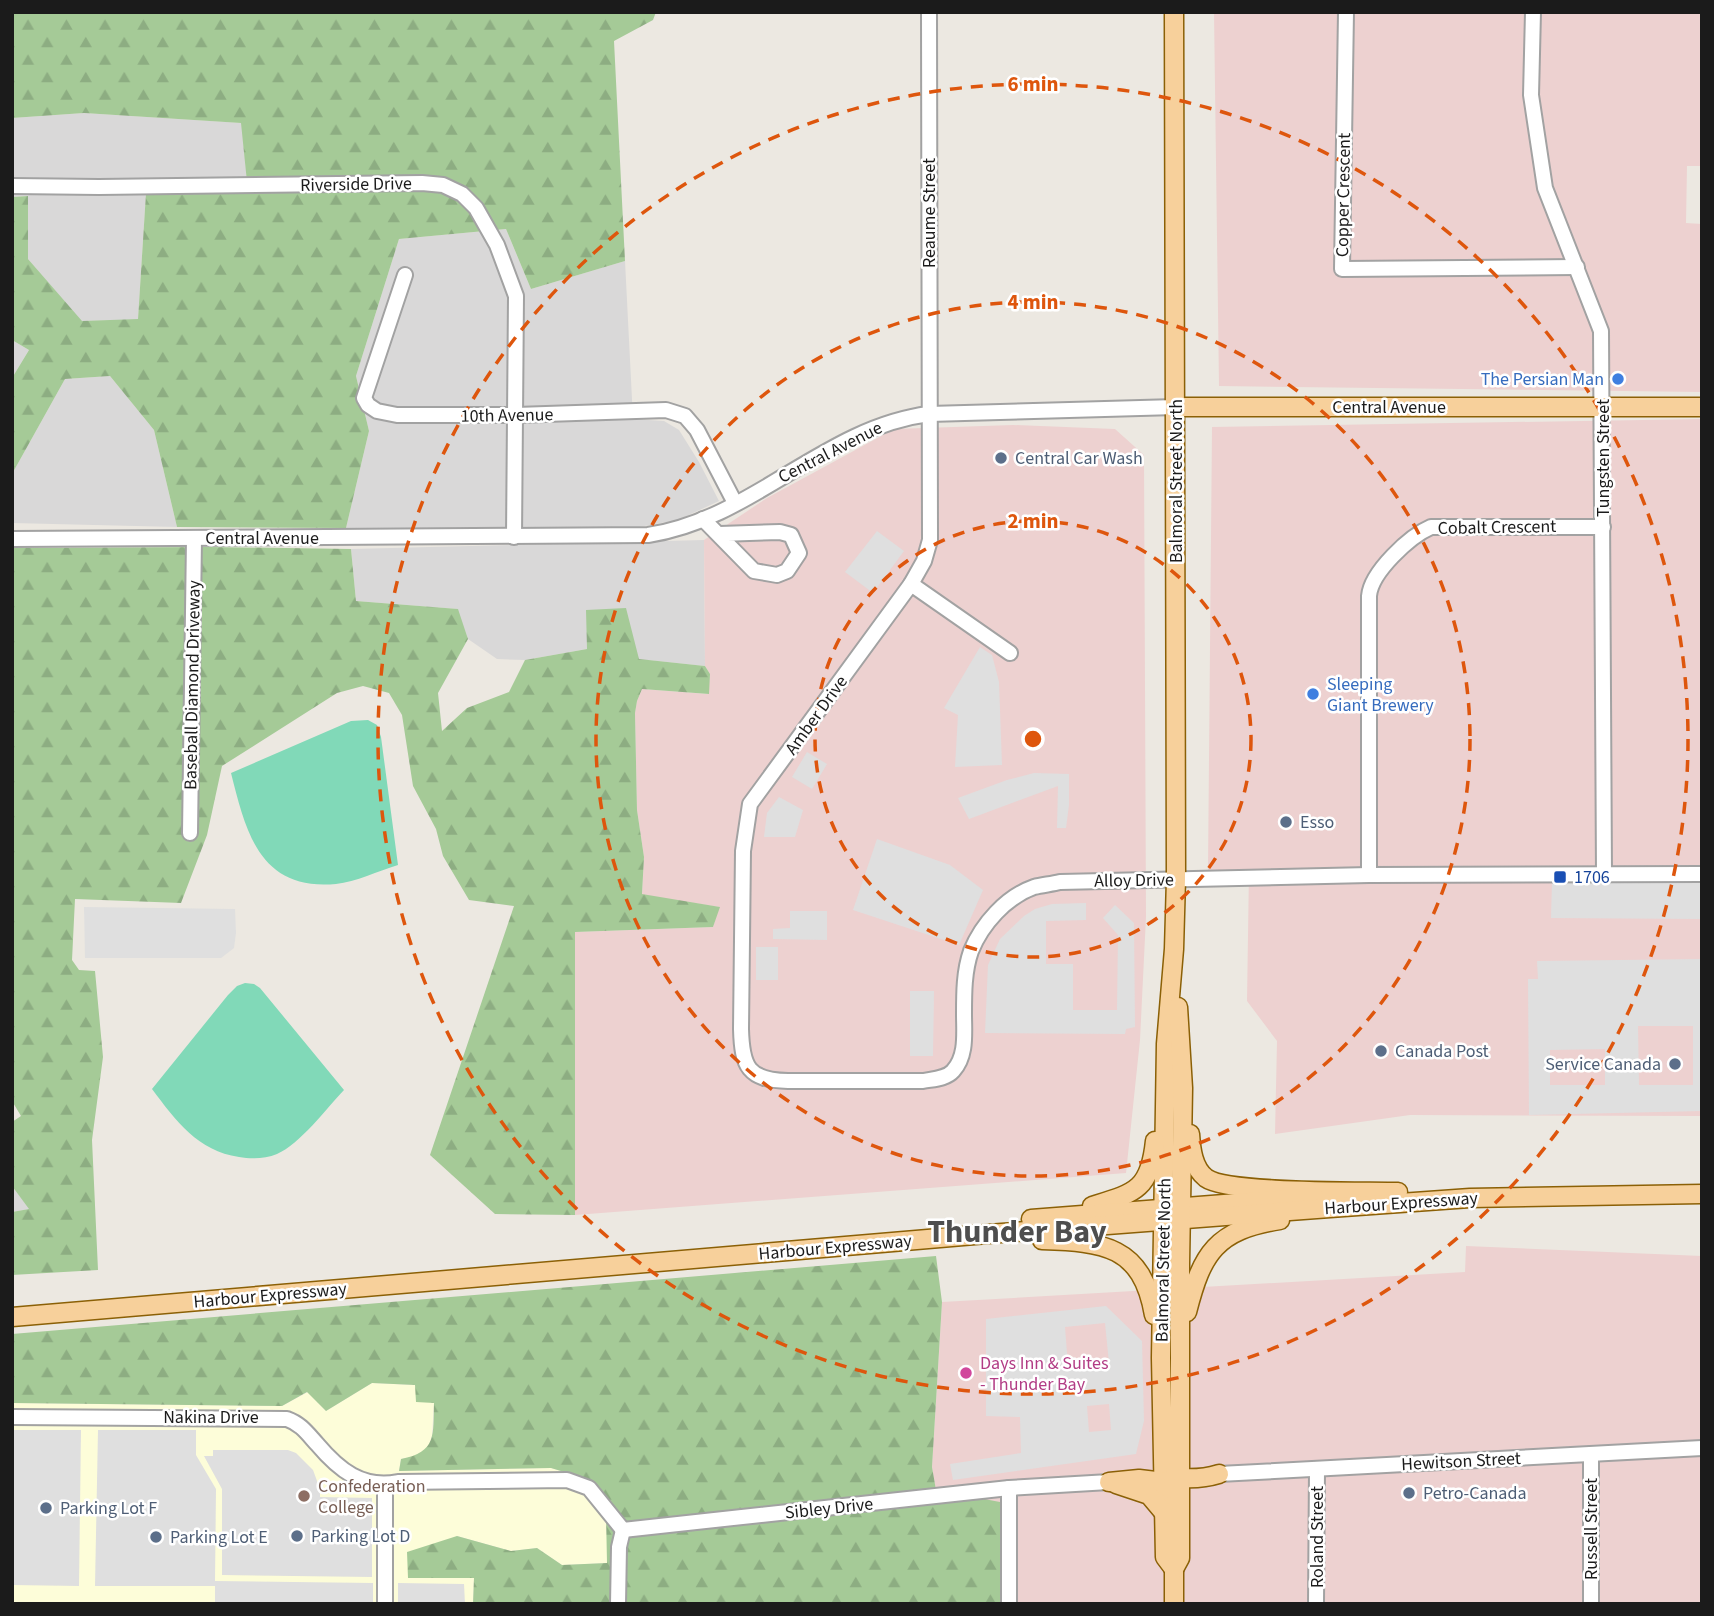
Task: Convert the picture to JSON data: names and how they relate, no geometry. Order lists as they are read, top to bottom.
{
  "streets": {
    "main road": ["Central Avenue", "Balmoral Street North", "Harbour Expressway"],
    "street": [
      "Riverside Drive",
      "Copper Crescent",
      "Reaume Street",
      "10th Avenue",
      "Tungsten Street",
      "Cobalt Crescent",
      "Baseball Diamond Driveway",
      "Amber Drive",
      "Alloy Drive",
      "Nakina Drive",
      "Hewitson Street",
      "Sibley Drive",
      "Russell Street",
      "Roland Street"
    ]
  },
  "crossings": [
    ["Riverside Drive", "Central Avenue"],
    ["Riverside Drive", "10th Avenue"],
    ["Copper Crescent", "Tungsten Street"],
    ["Reaume Street", "Central Avenue"],
    ["Reaume Street", "Amber Drive"],
    ["Central Avenue", "10th Avenue"],
    ["Central Avenue", "Tungsten Street"],
    ["Central Avenue", "Balmoral Street North"],
    ["Central Avenue", "Baseball Diamond Driveway"],
    ["Central Avenue", "Amber Drive"],
    ["Tungsten Street", "Cobalt Crescent"],
    ["Tungsten Street", "Alloy Drive"],
    ["Balmoral Street North", "Alloy Drive"],
    ["Balmoral Street North", "Harbour Expressway"],
    ["Cobalt Crescent", "Alloy Drive"],
    ["Amber Drive", "Alloy Drive"],
    ["Hewitson Street", "Russell Street"],
    ["Hewitson Street", "Roland Street"]
  ],
  "districts": ["Thunder Bay"],
  "places": {
    "other": [
      "The Persian Man",
      "Central Car Wash",
      "Sleeping Giant Brewery",
      "Esso",
      "Canada Post",
      "Service Canada",
      "Days Inn & Suites - Thunder Bay",
      "Petro-Canada",
      "Confederation College",
      "Parking Lot F",
      "Parking Lot D",
      "Parking Lot E"
    ],
    "transit": ["1706"]
  },
  "rings": ["6 min", "4 min", "2 min"]
}
